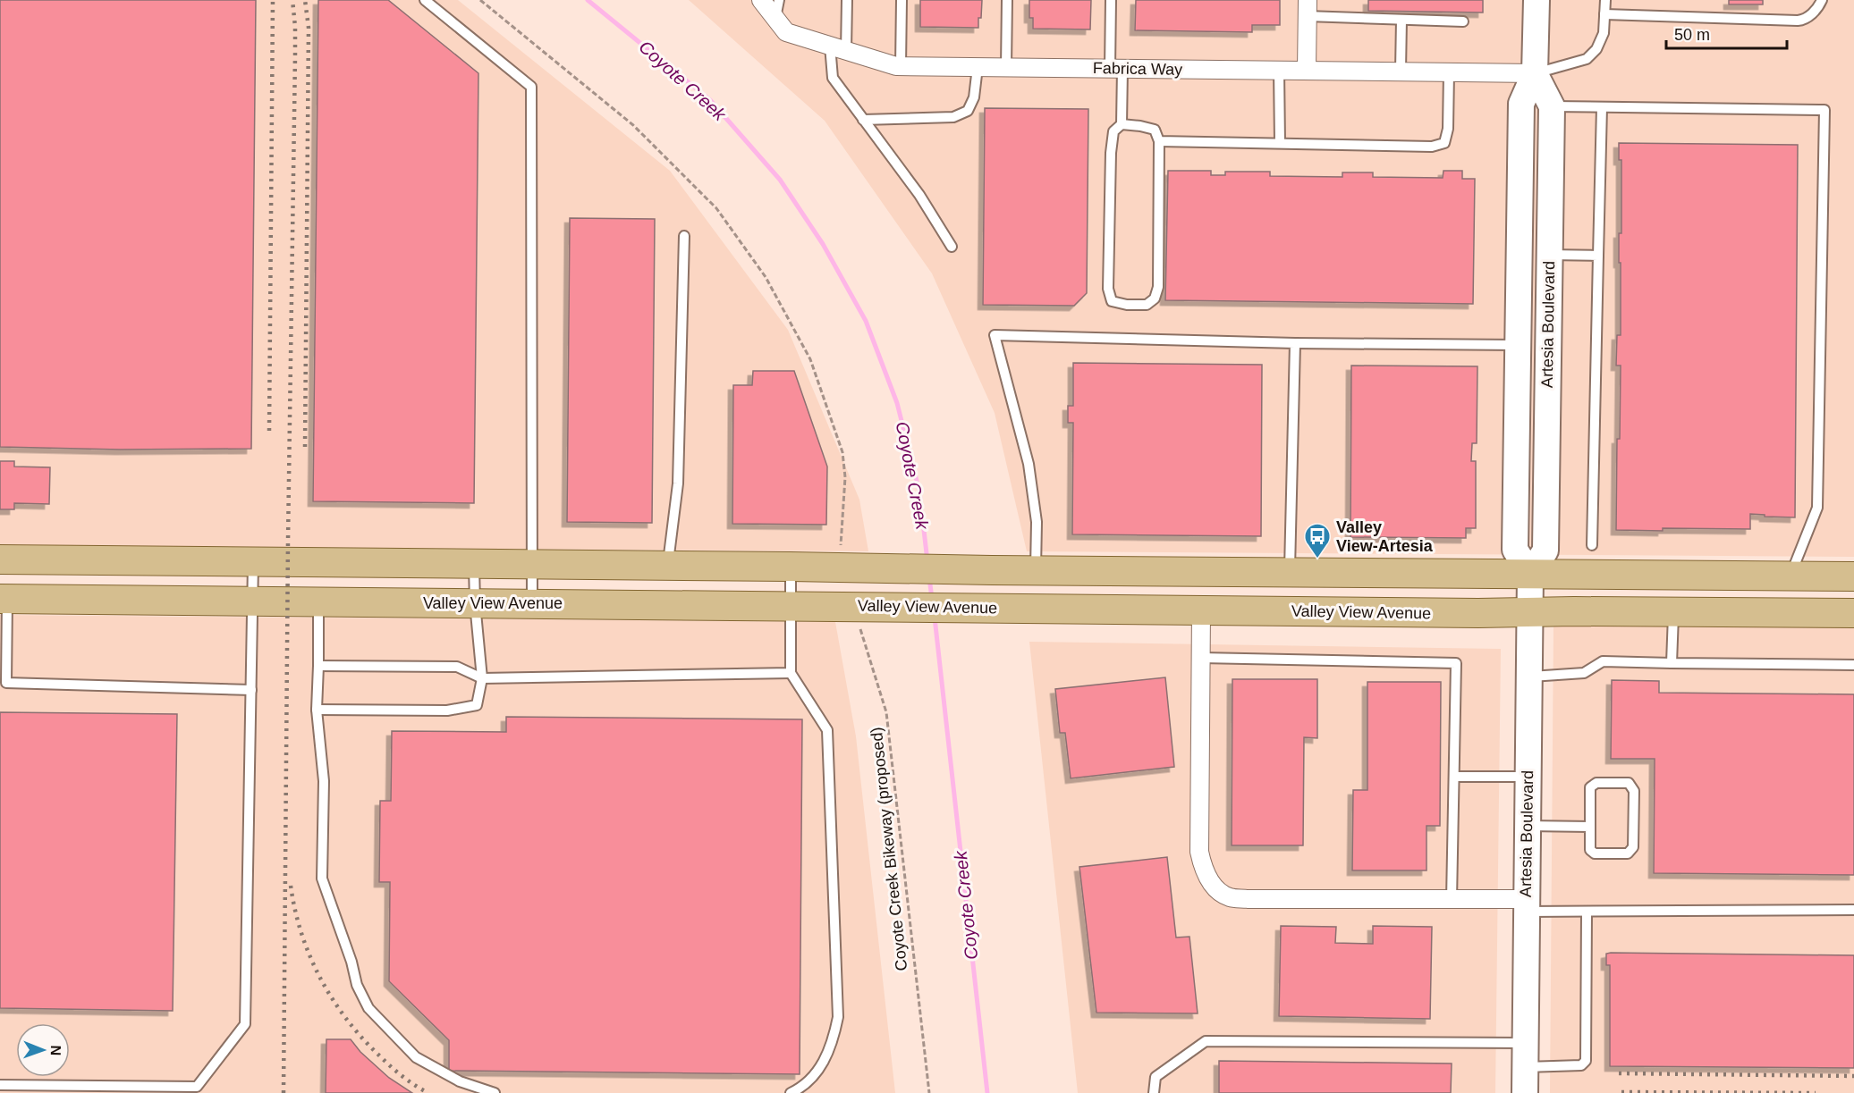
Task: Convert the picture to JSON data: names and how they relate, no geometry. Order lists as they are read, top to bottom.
{
  "streets": {
    "main road": ["Artesia Boulevard", "Valley View Avenue"],
    "street": ["Fabrica Way"],
    "path": ["Coyote Creek Bikeway (proposed)"]
  },
  "crossings": [
    ["Fabrica Way", "Artesia Boulevard"],
    ["Artesia Boulevard", "Valley View Avenue"],
    ["Valley View Avenue", "Coyote Creek Bikeway (proposed)"]
  ],
  "water": ["Coyote Creek"],
  "places": {
    "bus stop": ["Valley View-Artesia"]
  },
  "scale_bar": "50 m",
  "north": "right"
}
